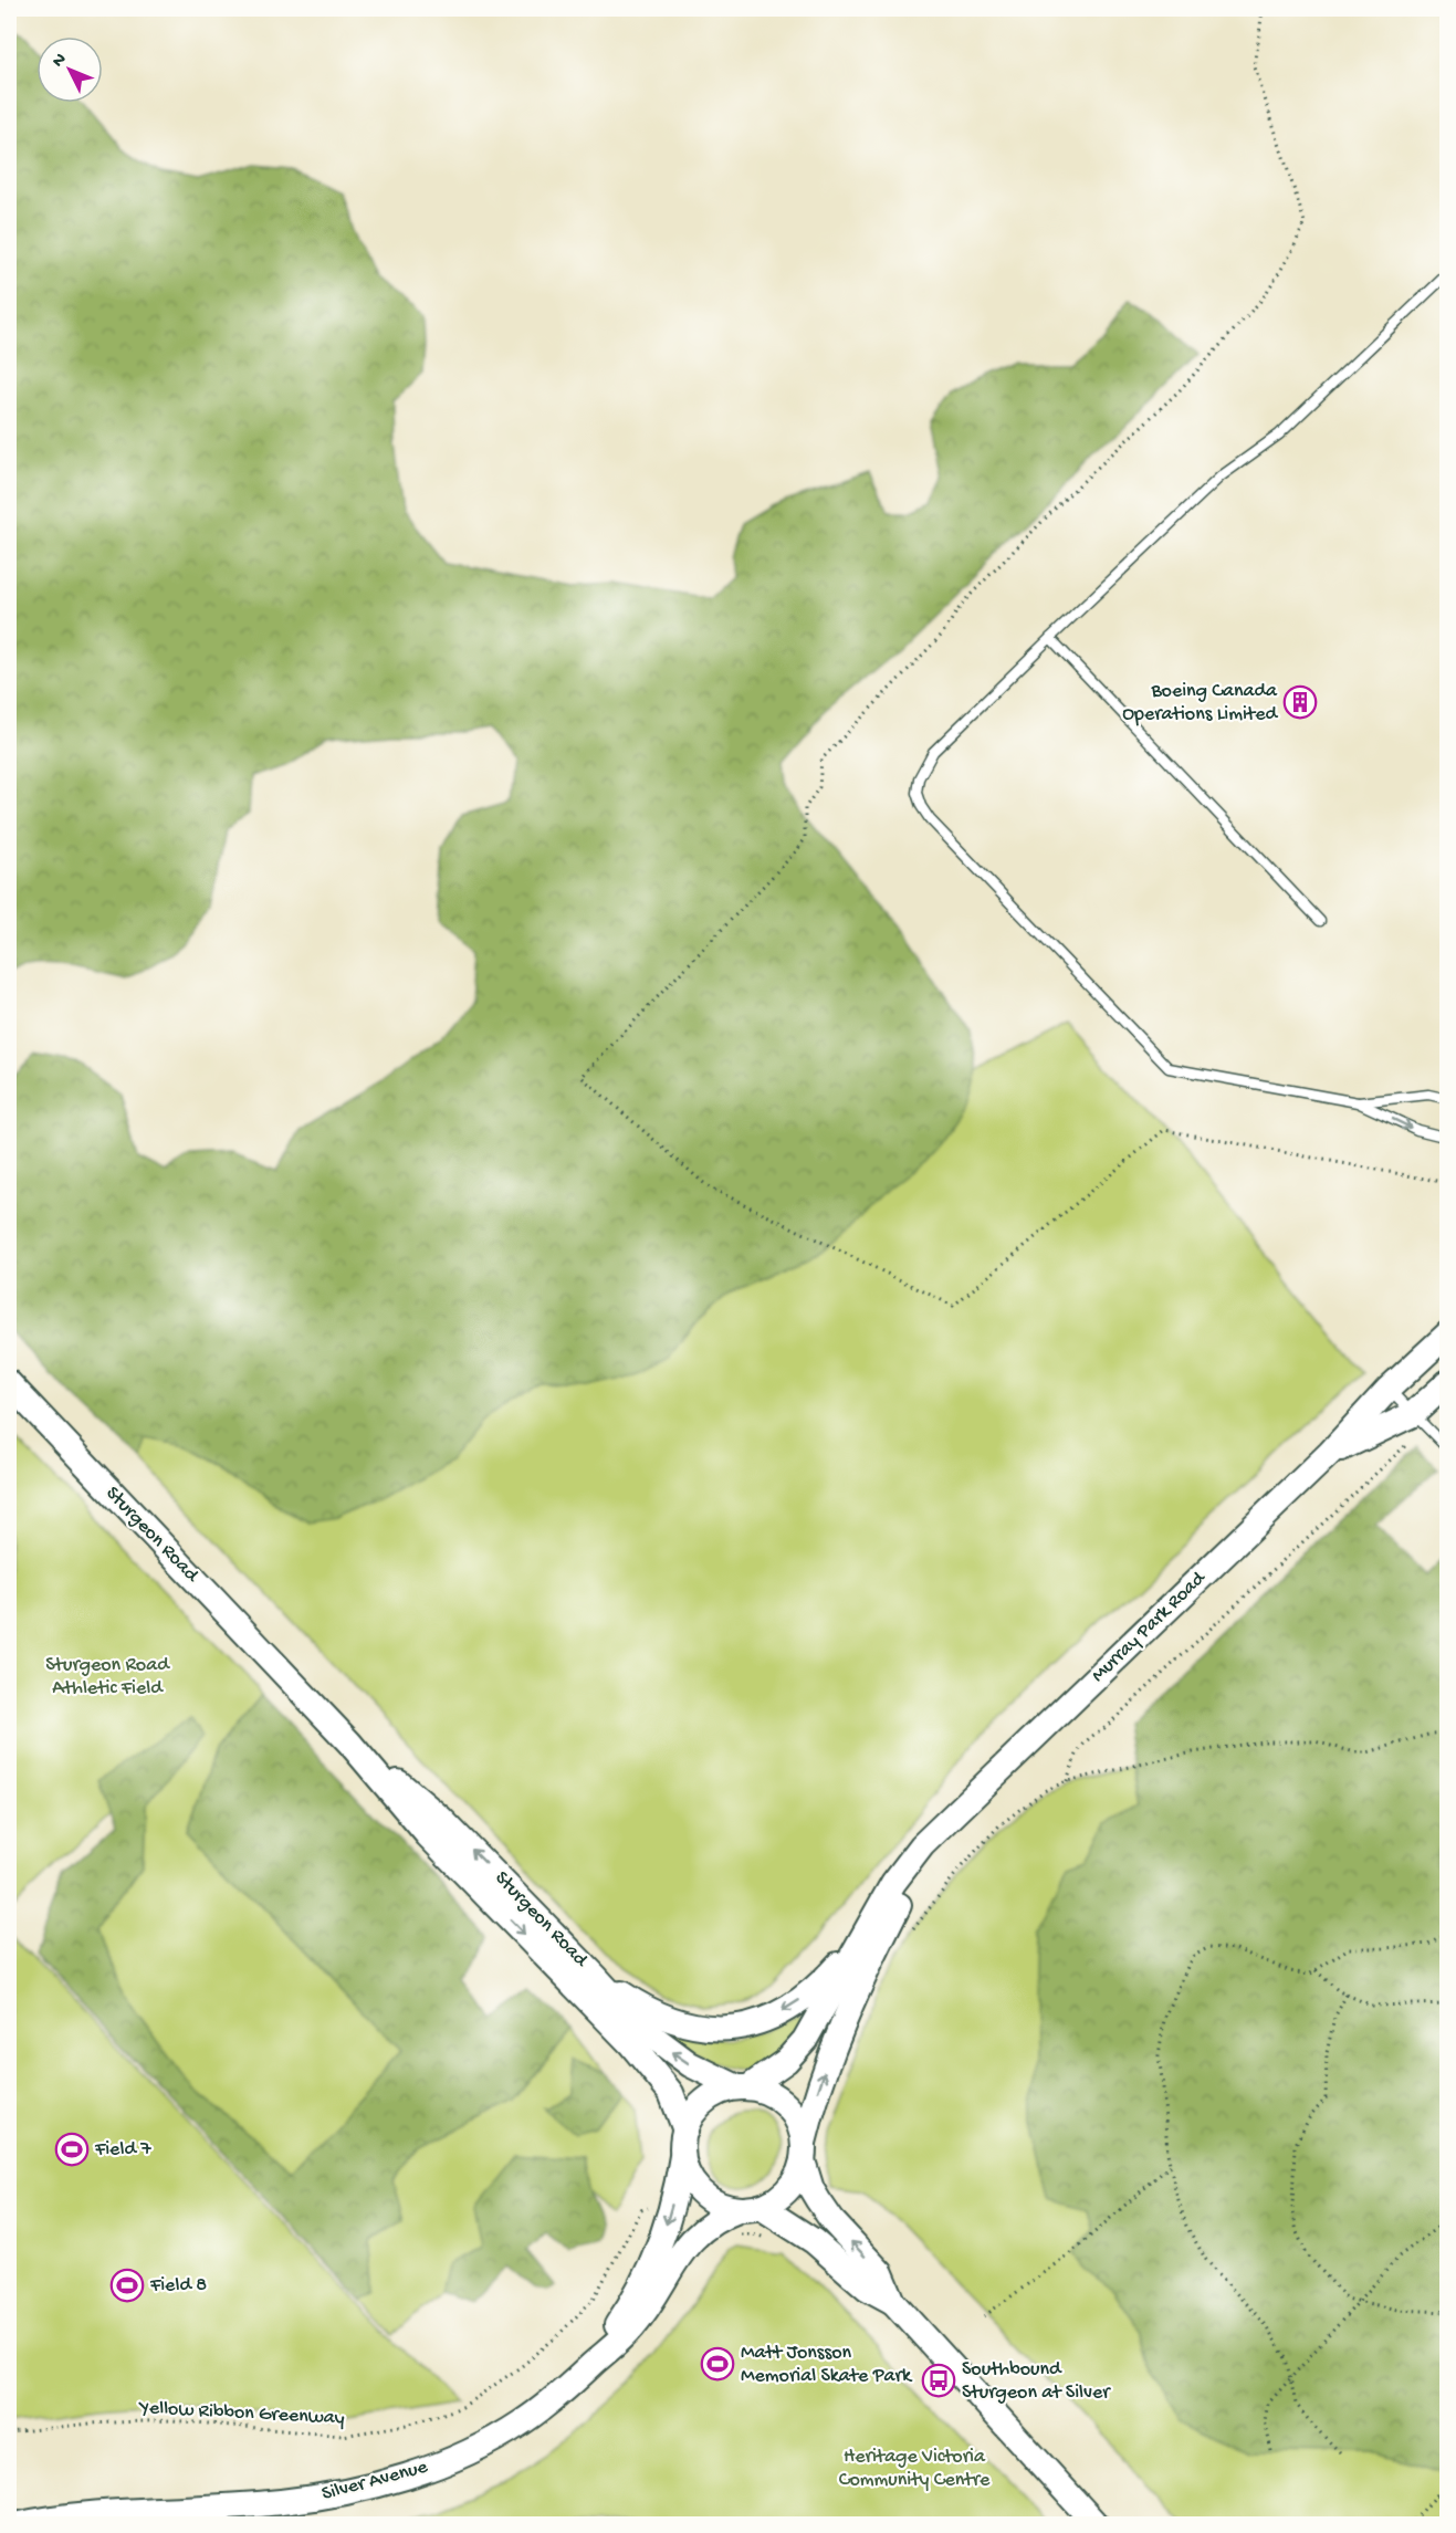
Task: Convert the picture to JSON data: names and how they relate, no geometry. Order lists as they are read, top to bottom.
{
  "streets": {
    "main road": ["Sturgeon Road", "Murray Park Road", "Silver Avenue"],
    "path": ["Yellow Ribbon Greenway"]
  },
  "crossings": [
    ["Sturgeon Road", "Murray Park Road"],
    ["Sturgeon Road", "Silver Avenue"],
    ["Murray Park Road", "Silver Avenue"]
  ],
  "parks": ["Sturgeon Road Athletic Field", "Heritage Victoria Community Centre"],
  "places": {
    "building": ["Boeing Canada Operations Limited"],
    "sports": ["Field 7", "Field 8", "Matt Jonsson Memorial Skate Park"],
    "bus stop": ["Southbound Sturgeon at Silver"]
  },
  "north": "top left"
}
